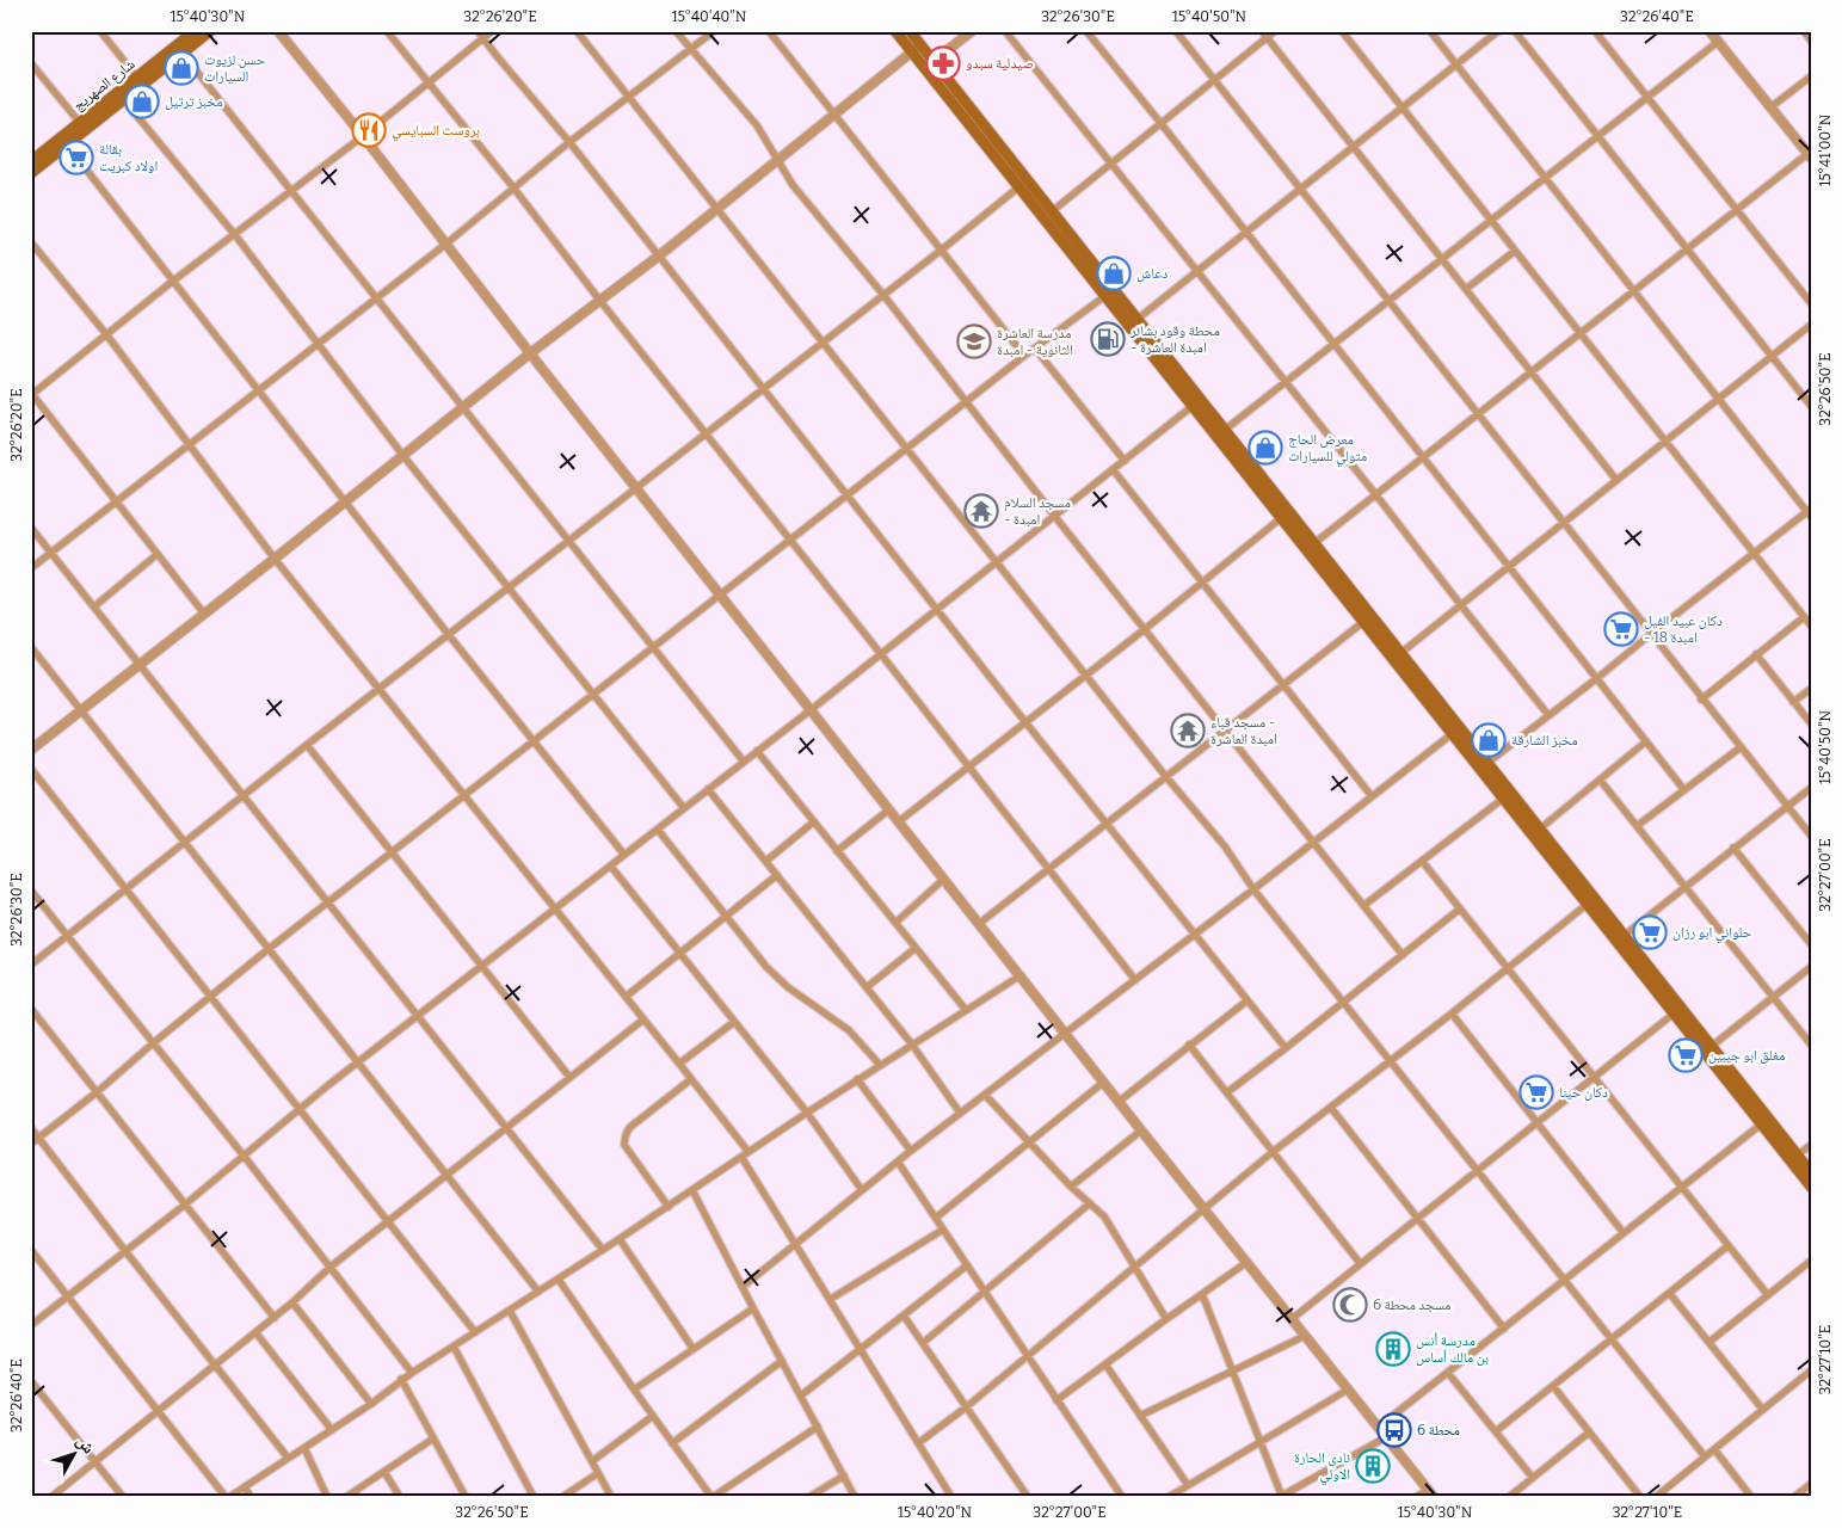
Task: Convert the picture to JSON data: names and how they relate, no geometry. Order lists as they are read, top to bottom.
{
  "streets": {
    "main road": ["شارع الصهريج"]
  },
  "places": {
    "pharmacy": ["صيدلية سبدو"],
    "shop": [
      "حسن لزيوت السيارات",
      "مخبز ترتيل",
      "دعاش",
      "معرض الحاج متولي للسيارات",
      "مخبز الشارقة"
    ],
    "restaurant": ["بروست السبايسي"],
    "supermarket": [
      "بقالة اولاد كبريت",
      "دكان عبيد الفيل - امبدة 18",
      "حلواني ابو رزان",
      "مغلق ابو جيبين",
      "دكان حينا"
    ],
    "fuel station": ["محطة وقود بشائر - امبدة العاشرة"],
    "school or university": ["مدرسة العاشرة الثانوية - امبدة"],
    "temple": ["مسجد السلام - امبدة", "مسجد قباء - امبدة العاشرة"],
    "mosque": ["مسجد محطة 6"],
    "building": ["مدرسة أنس بن مالك أساس", "نادي الحارة الاولي"],
    "bus stop": ["محطة 6"]
  },
  "north": "top right",
  "coordinates": [
    "15°40'30\"N",
    "32°26'20\"E",
    "15°40'40\"N",
    "32°26'30\"E",
    "15°40'50\"N",
    "32°26'40\"E",
    "15°41'00\"N",
    "32°26'50\"E",
    "32°27'00\"E",
    "32°27'10\"E",
    "15°40'20\"N"
  ]
}
